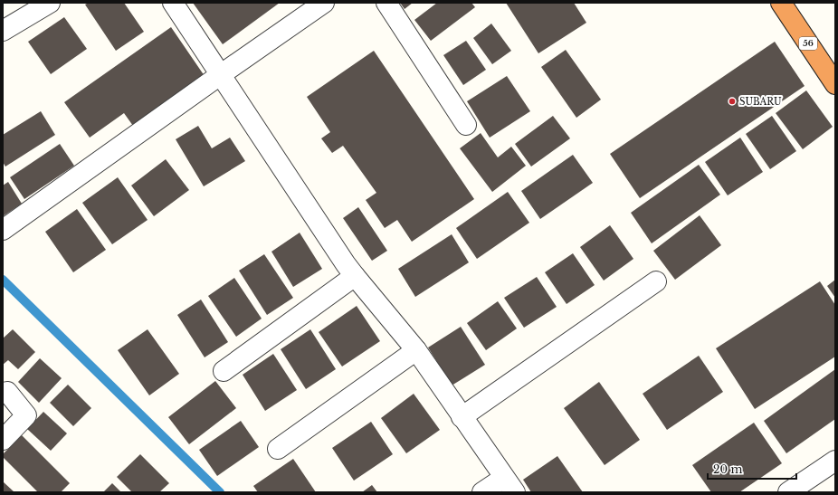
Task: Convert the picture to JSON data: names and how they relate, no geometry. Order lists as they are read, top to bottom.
{
  "streets": {
    "highway": ["56"]
  },
  "places": ["SUBARU"],
  "scale_bar": "20 m"
}
